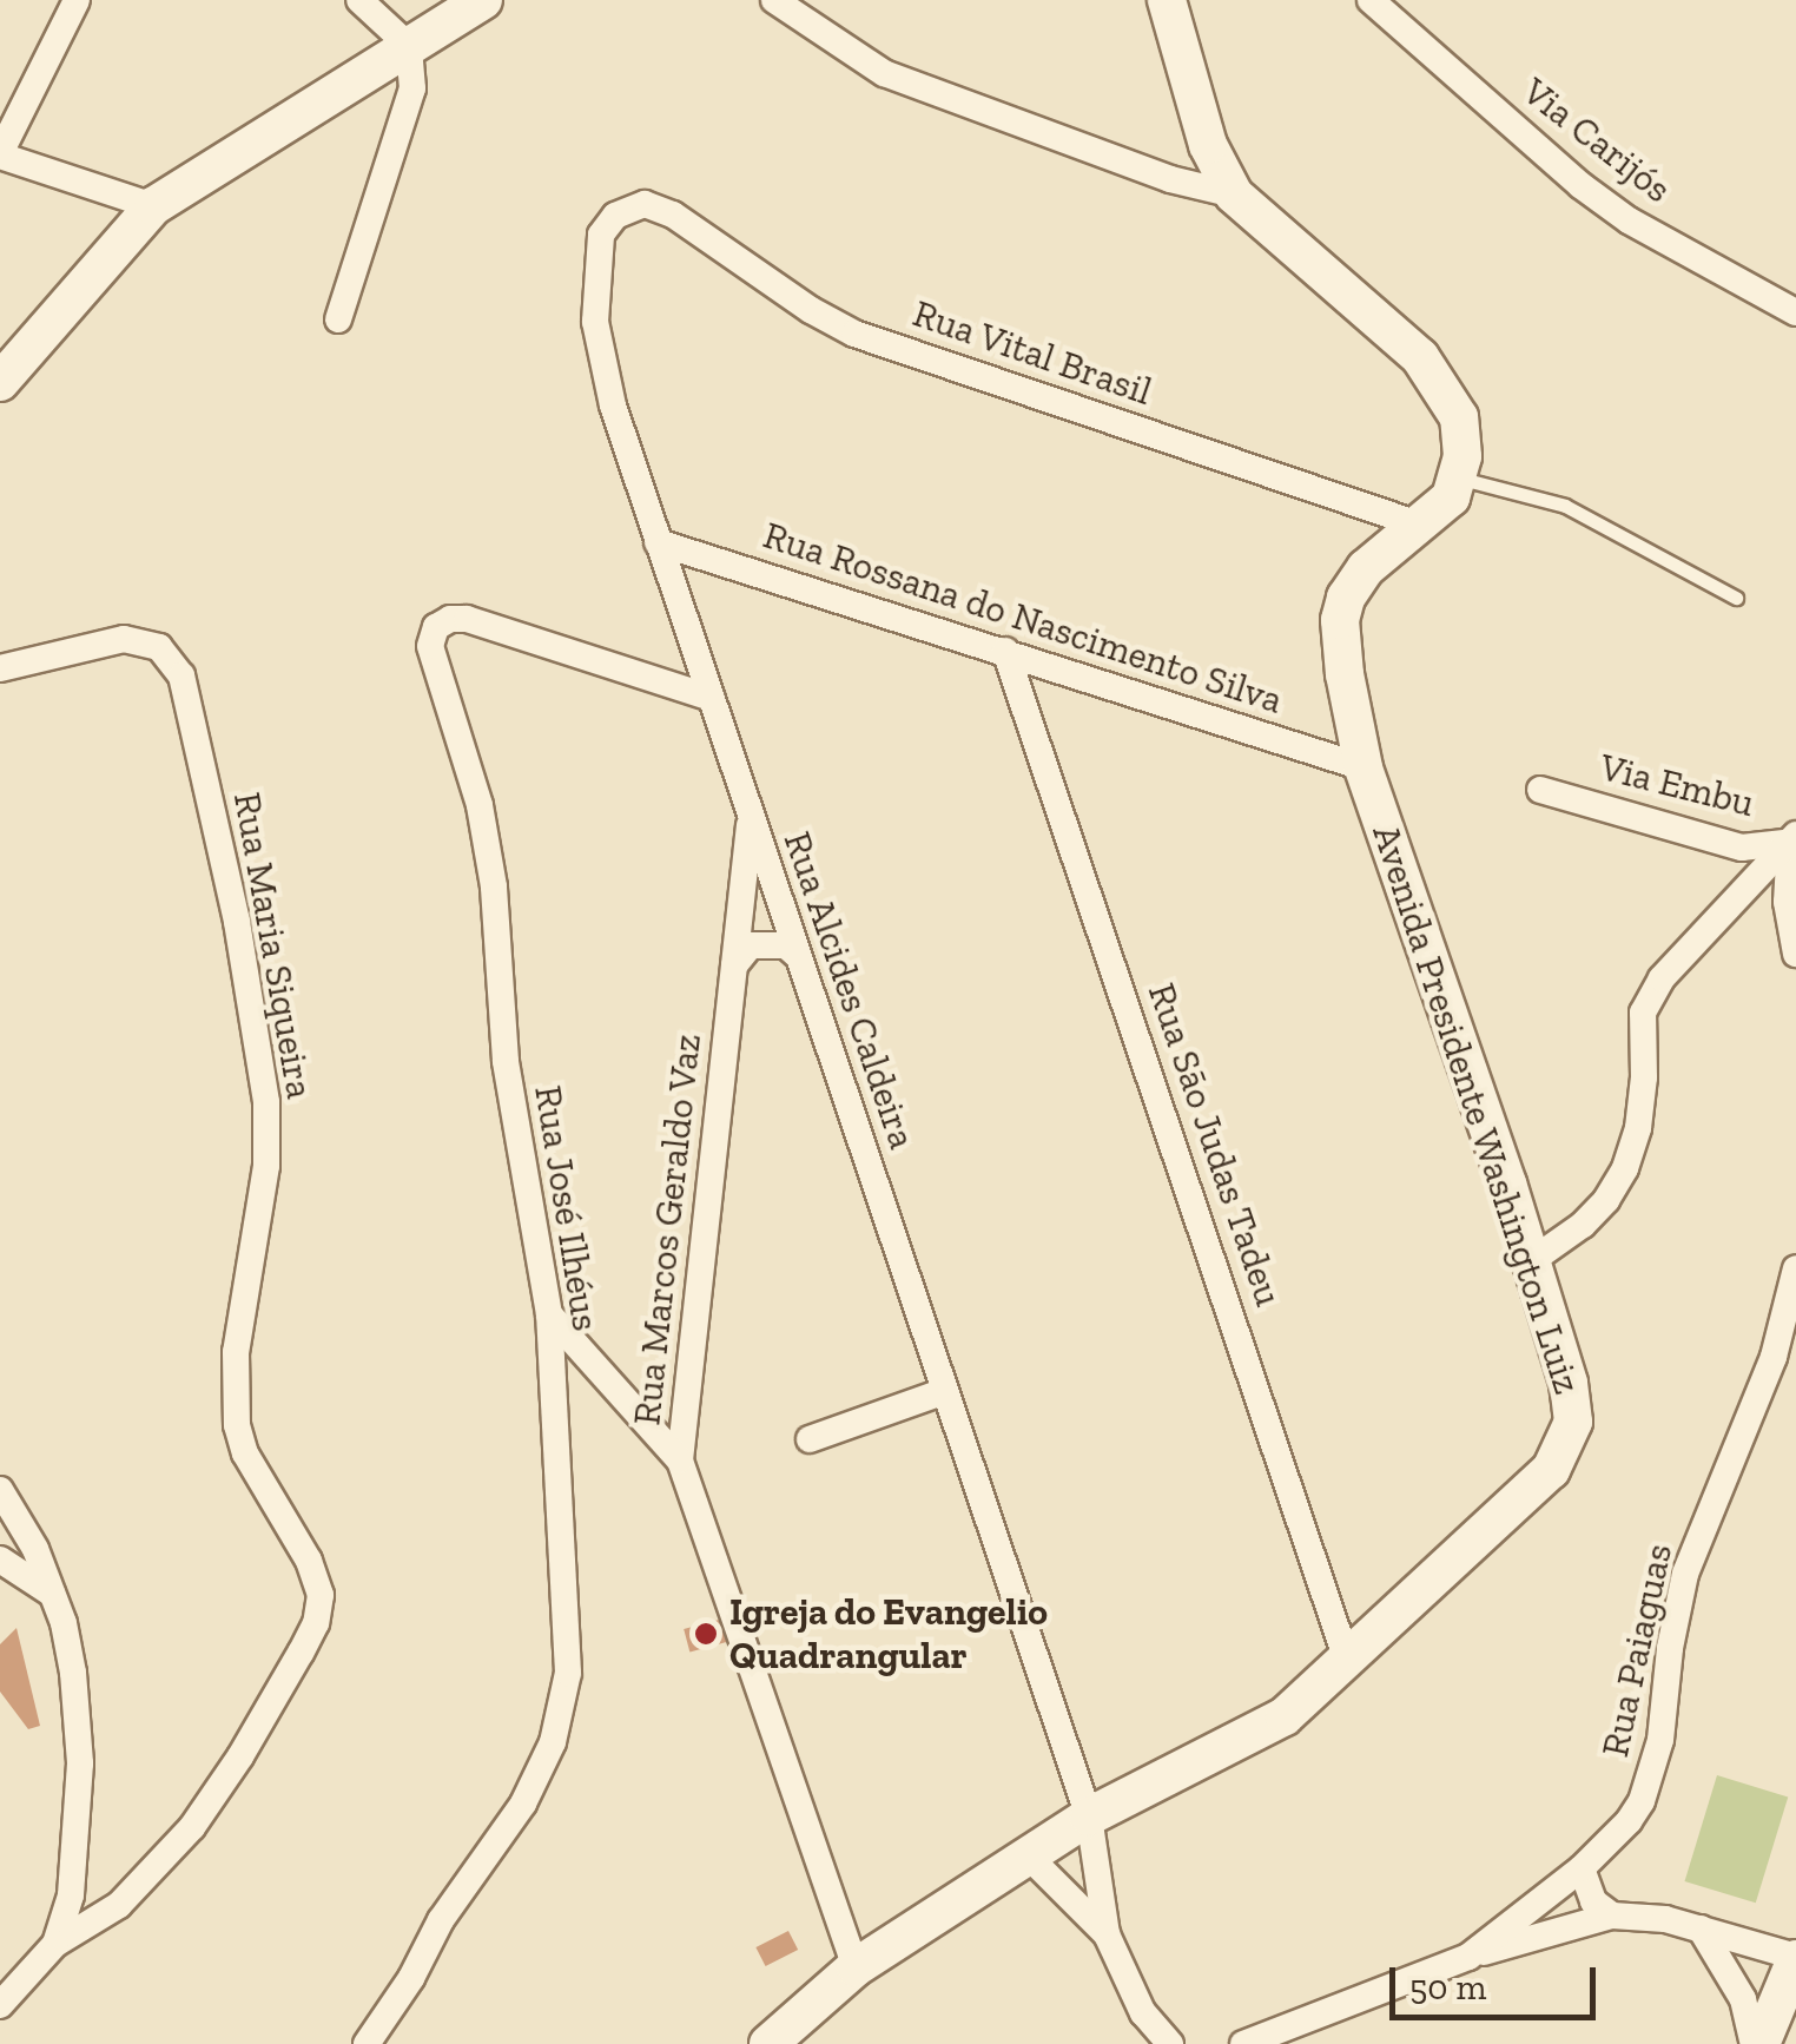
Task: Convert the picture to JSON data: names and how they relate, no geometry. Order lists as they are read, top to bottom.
{
  "streets": {
    "street": [
      "Via Carijós",
      "Rua Vital Brasil",
      "Rua Rossana do Nascimento Silva",
      "Via Embu",
      "Rua Maria Siqueira",
      "Rua Alcides Caldeira",
      "Avenida Presidente Washington Luiz",
      "Rua São Judas Tadeu",
      "Rua José Ilhéus",
      "Rua Marcos Geraldo Vaz",
      "Rua Paiaguas"
    ]
  },
  "crossings": [
    ["Rua Vital Brasil", "Rua Alcides Caldeira"],
    ["Rua Vital Brasil", "Avenida Presidente Washington Luiz"],
    ["Rua Rossana do Nascimento Silva", "Rua Alcides Caldeira"],
    ["Rua Rossana do Nascimento Silva", "Avenida Presidente Washington Luiz"],
    ["Rua Rossana do Nascimento Silva", "Rua São Judas Tadeu"],
    ["Rua Alcides Caldeira", "Avenida Presidente Washington Luiz"],
    ["Rua Alcides Caldeira", "Rua José Ilhéus"],
    ["Rua Alcides Caldeira", "Rua Marcos Geraldo Vaz"],
    ["Avenida Presidente Washington Luiz", "Rua São Judas Tadeu"],
    ["Avenida Presidente Washington Luiz", "Rua Marcos Geraldo Vaz"]
  ],
  "places": ["Igreja do Evangelio Quadrangular"],
  "scale_bar": "50 m"
}
